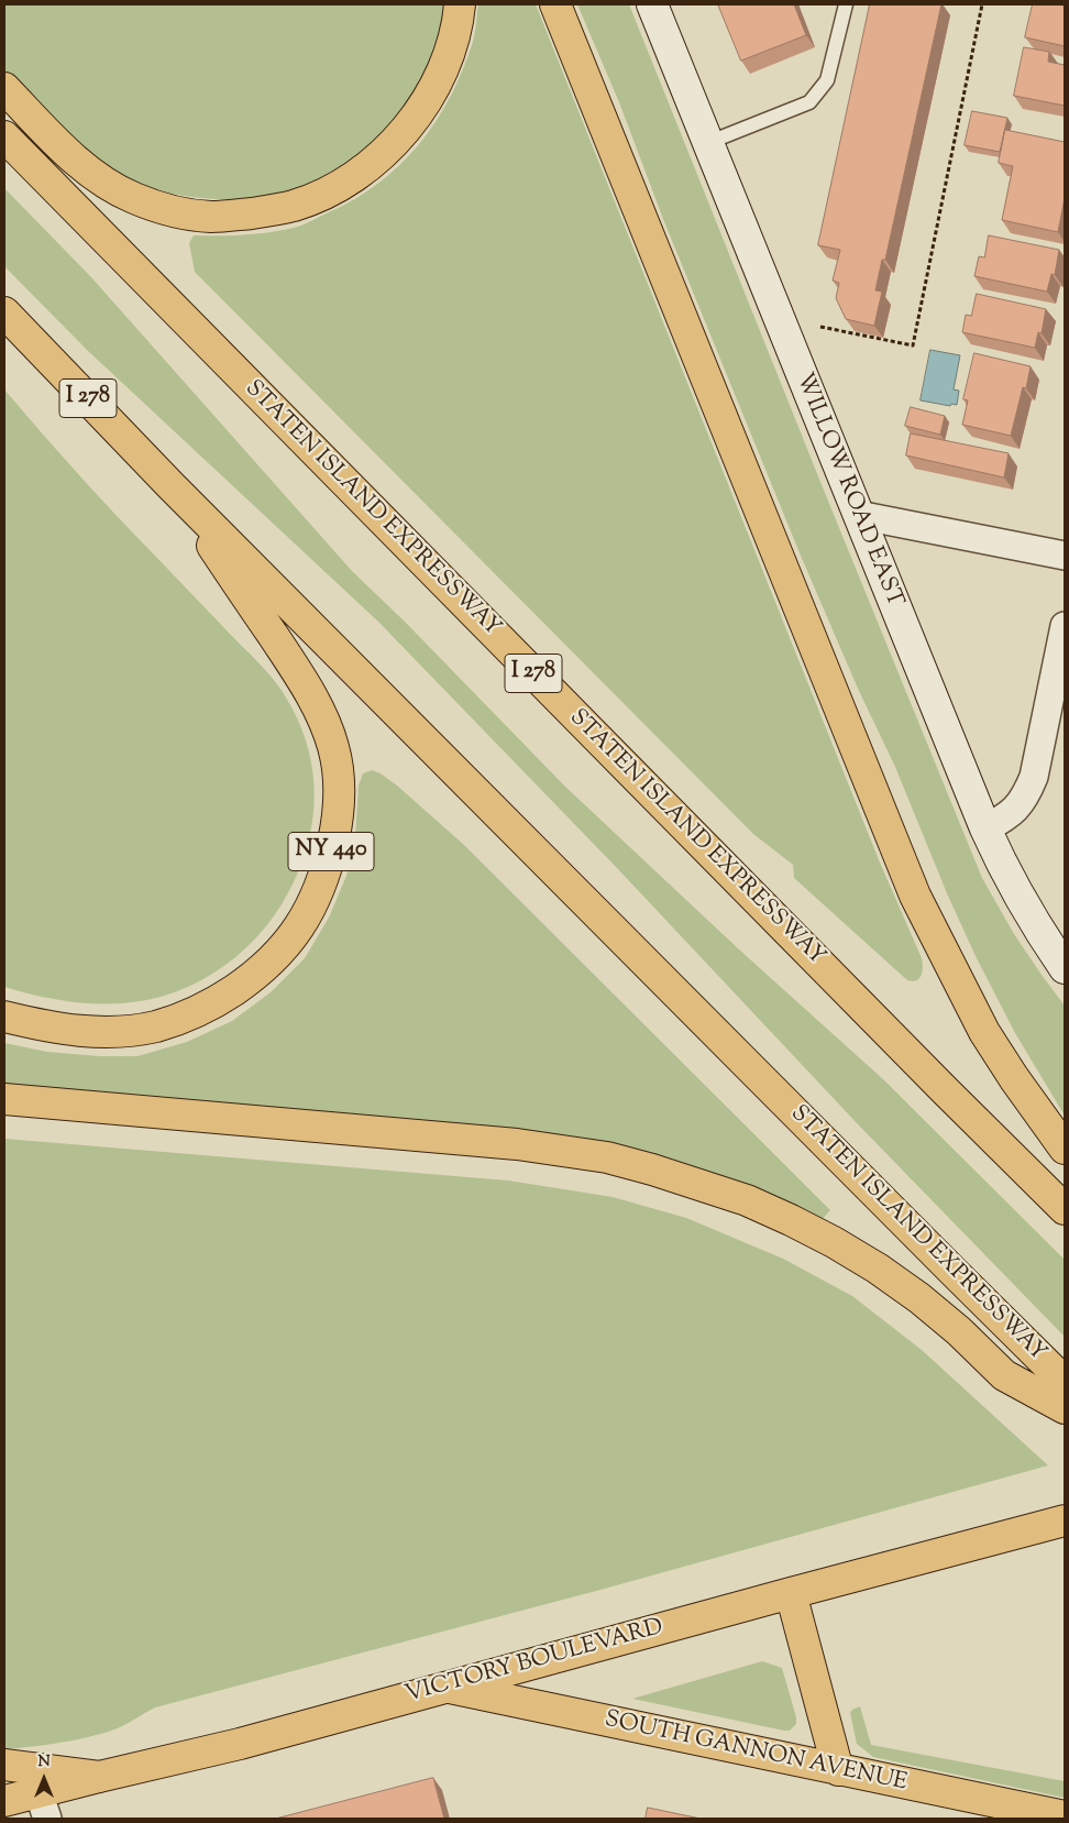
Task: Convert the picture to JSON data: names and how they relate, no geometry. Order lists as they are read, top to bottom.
{
  "streets": {
    "main road": [
      "I 278",
      "WILLOW ROAD EAST",
      "STATEN ISLAND EXPRESSWAY",
      "NY 440",
      "VICTORY BOULEVARD",
      "SOUTH GANNON AVENUE"
    ]
  },
  "crossings": [
    ["STATEN ISLAND EXPRESSWAY", "NY 440"],
    ["VICTORY BOULEVARD", "SOUTH GANNON AVENUE"]
  ],
  "north": "top"
}
